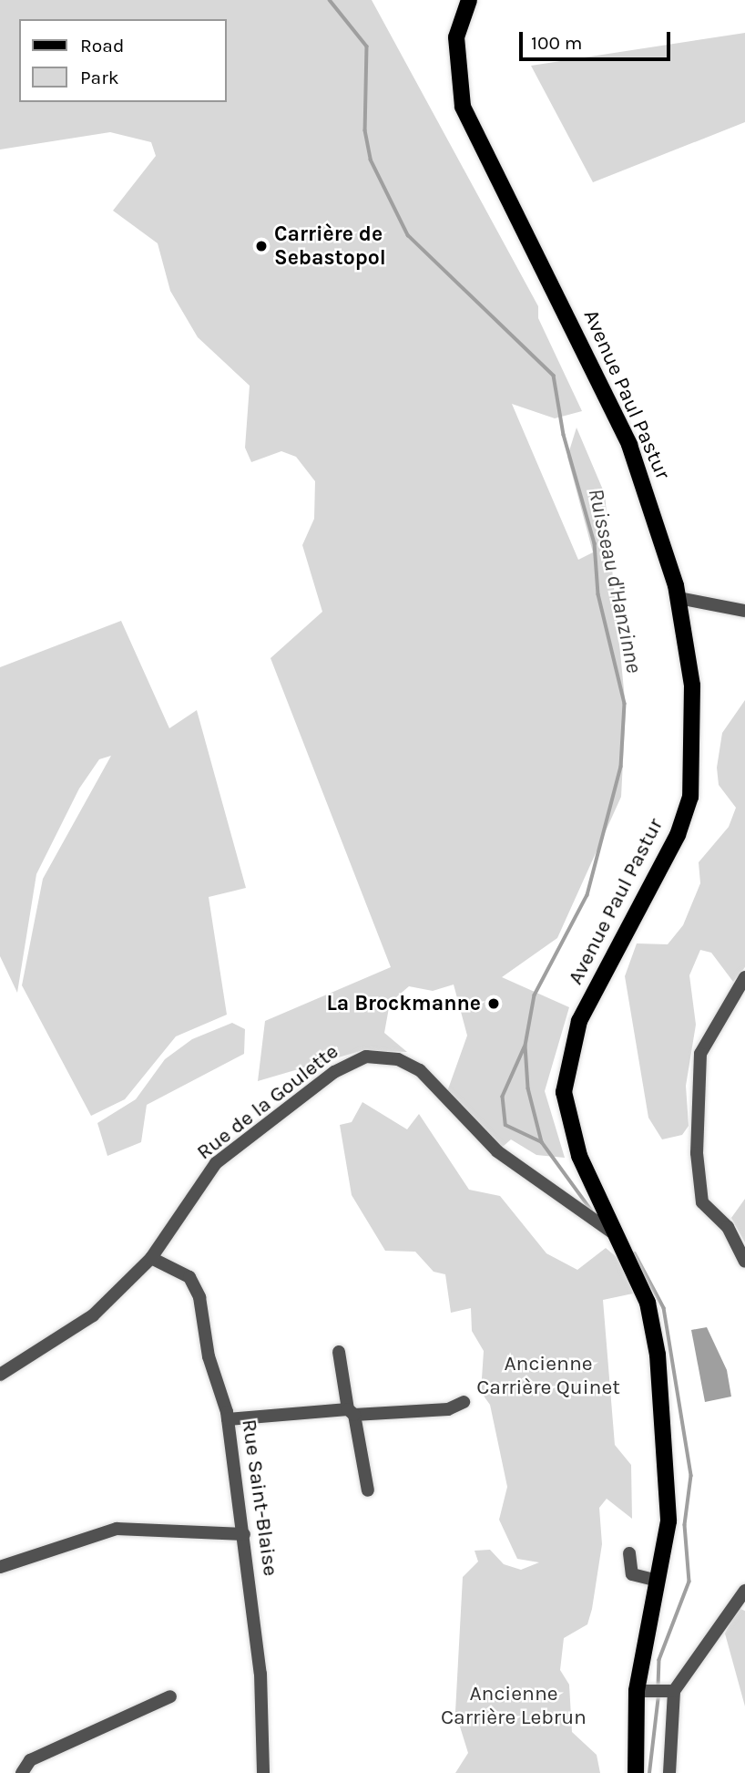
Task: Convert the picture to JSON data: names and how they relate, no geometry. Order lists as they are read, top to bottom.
{
  "streets": {
    "main road": ["Avenue Paul Pastur"],
    "street": ["Rue de la Goulette", "Rue Saint-Blaise"]
  },
  "crossings": [
    ["Avenue Paul Pastur", "Rue de la Goulette"],
    ["Rue de la Goulette", "Rue Saint-Blaise"]
  ],
  "water": ["Ruisseau d'Hanzinne"],
  "parks": ["Ancienne Carrière Quinet", "Ancienne Carrière Lebrun"],
  "places": ["Carrière de Sebastopol", "La Brockmanne"],
  "legend": ["Road", "Park"],
  "scale_bar": "100 m"
}
